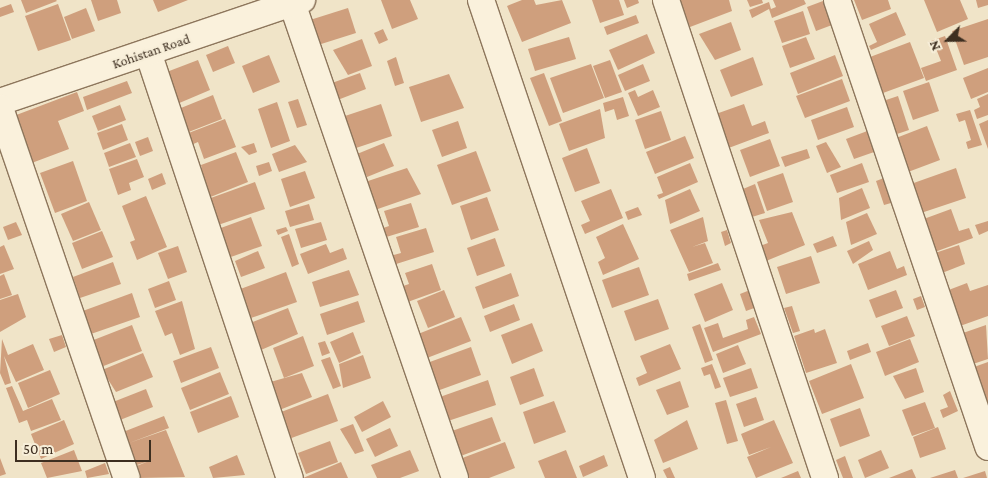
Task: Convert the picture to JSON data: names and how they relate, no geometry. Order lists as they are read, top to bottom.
{
  "streets": {
    "street": ["Kohistan Road"]
  },
  "scale_bar": "50 m",
  "north": "bottom left"
}
